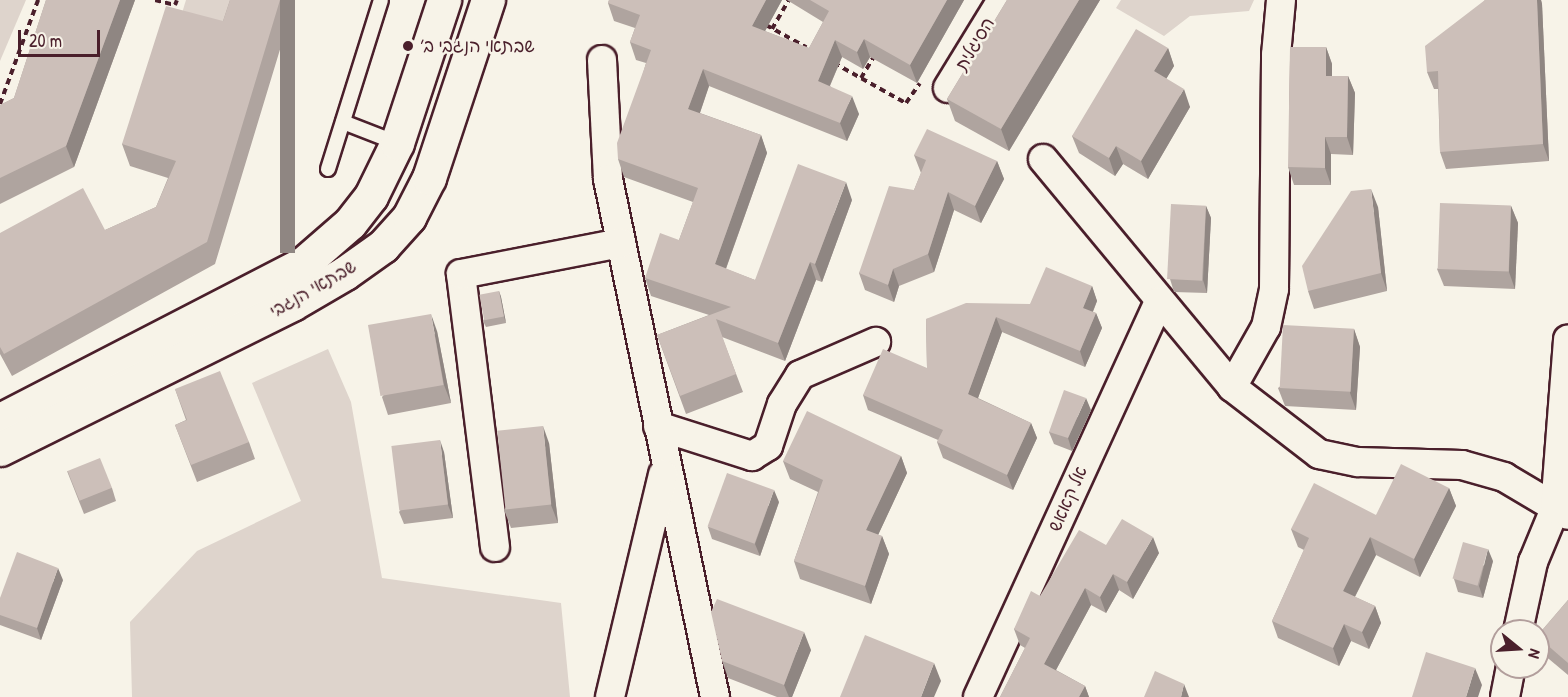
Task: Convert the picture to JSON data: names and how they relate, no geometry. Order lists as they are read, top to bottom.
{
  "streets": {
    "street": ["הסיגלית", "שבתאי הנגבי", "אל קאאש"]
  },
  "places": ["שבתאי הנגבי ב׳"],
  "scale_bar": "20 m",
  "north": "right"
}
